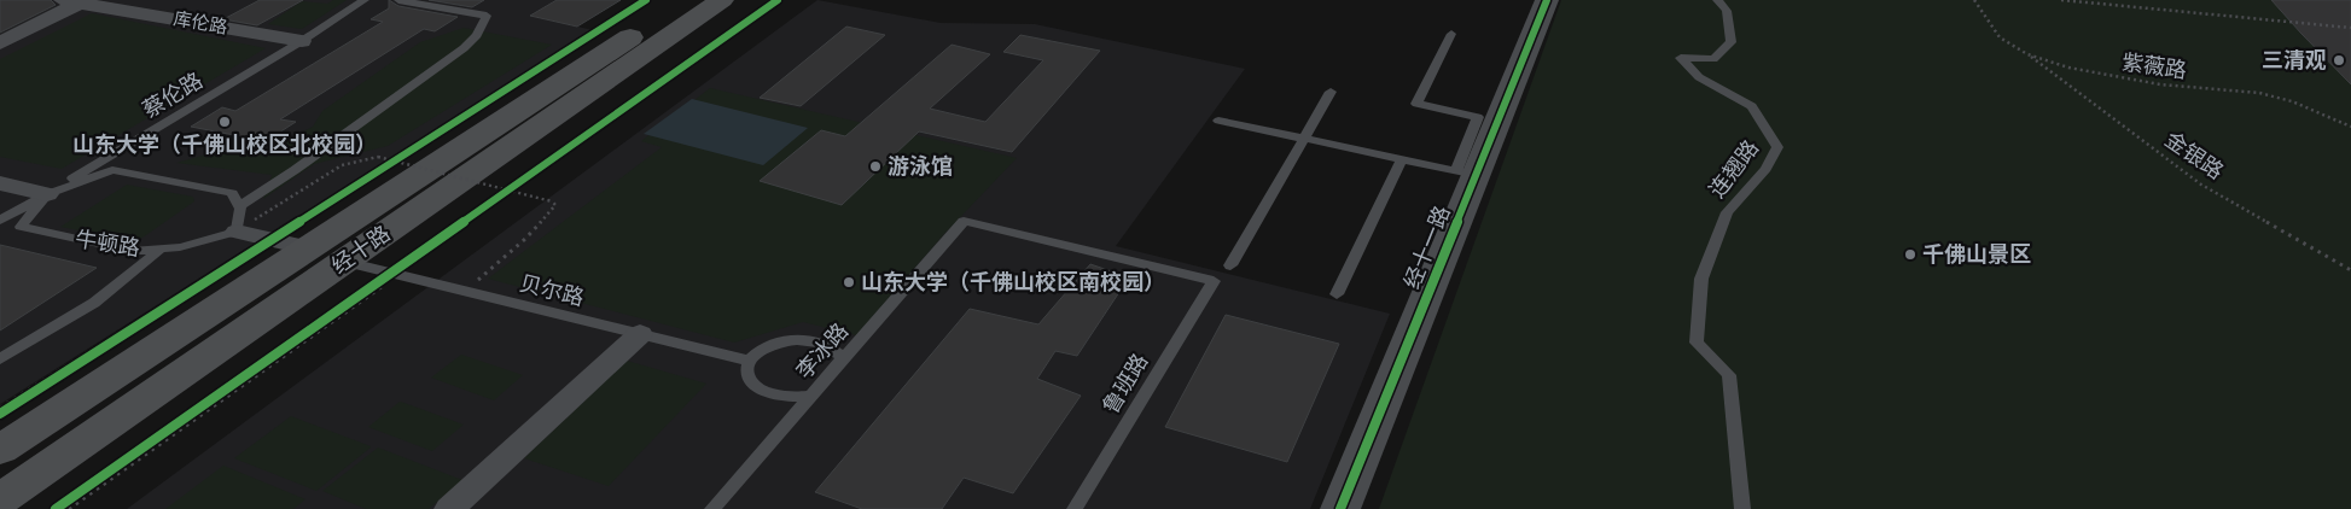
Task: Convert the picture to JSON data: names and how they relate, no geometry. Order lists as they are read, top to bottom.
{
  "streets": {
    "highway": ["经十路"],
    "street": ["库伦路", "牛顿路", "经十一路"],
    "lane": [
      "蔡伦路",
      "连翘路",
      "贝尔路",
      "李冰路",
      "鲁班路"
    ],
    "path": ["紫薇路", "金银路"]
  },
  "crossings": [
    ["库伦路", "蔡伦路"],
    ["紫薇路", "金银路"],
    ["蔡伦路", "牛顿路"],
    ["牛顿路", "经十路"],
    ["经十路", "贝尔路"],
    ["李冰路", "鲁班路"]
  ],
  "places": [
    "三清观",
    "山东大学（千佛山校区北校园）",
    "游泳馆",
    "千佛山景区",
    "山东大学（千佛山校区南校园）"
  ]
}
